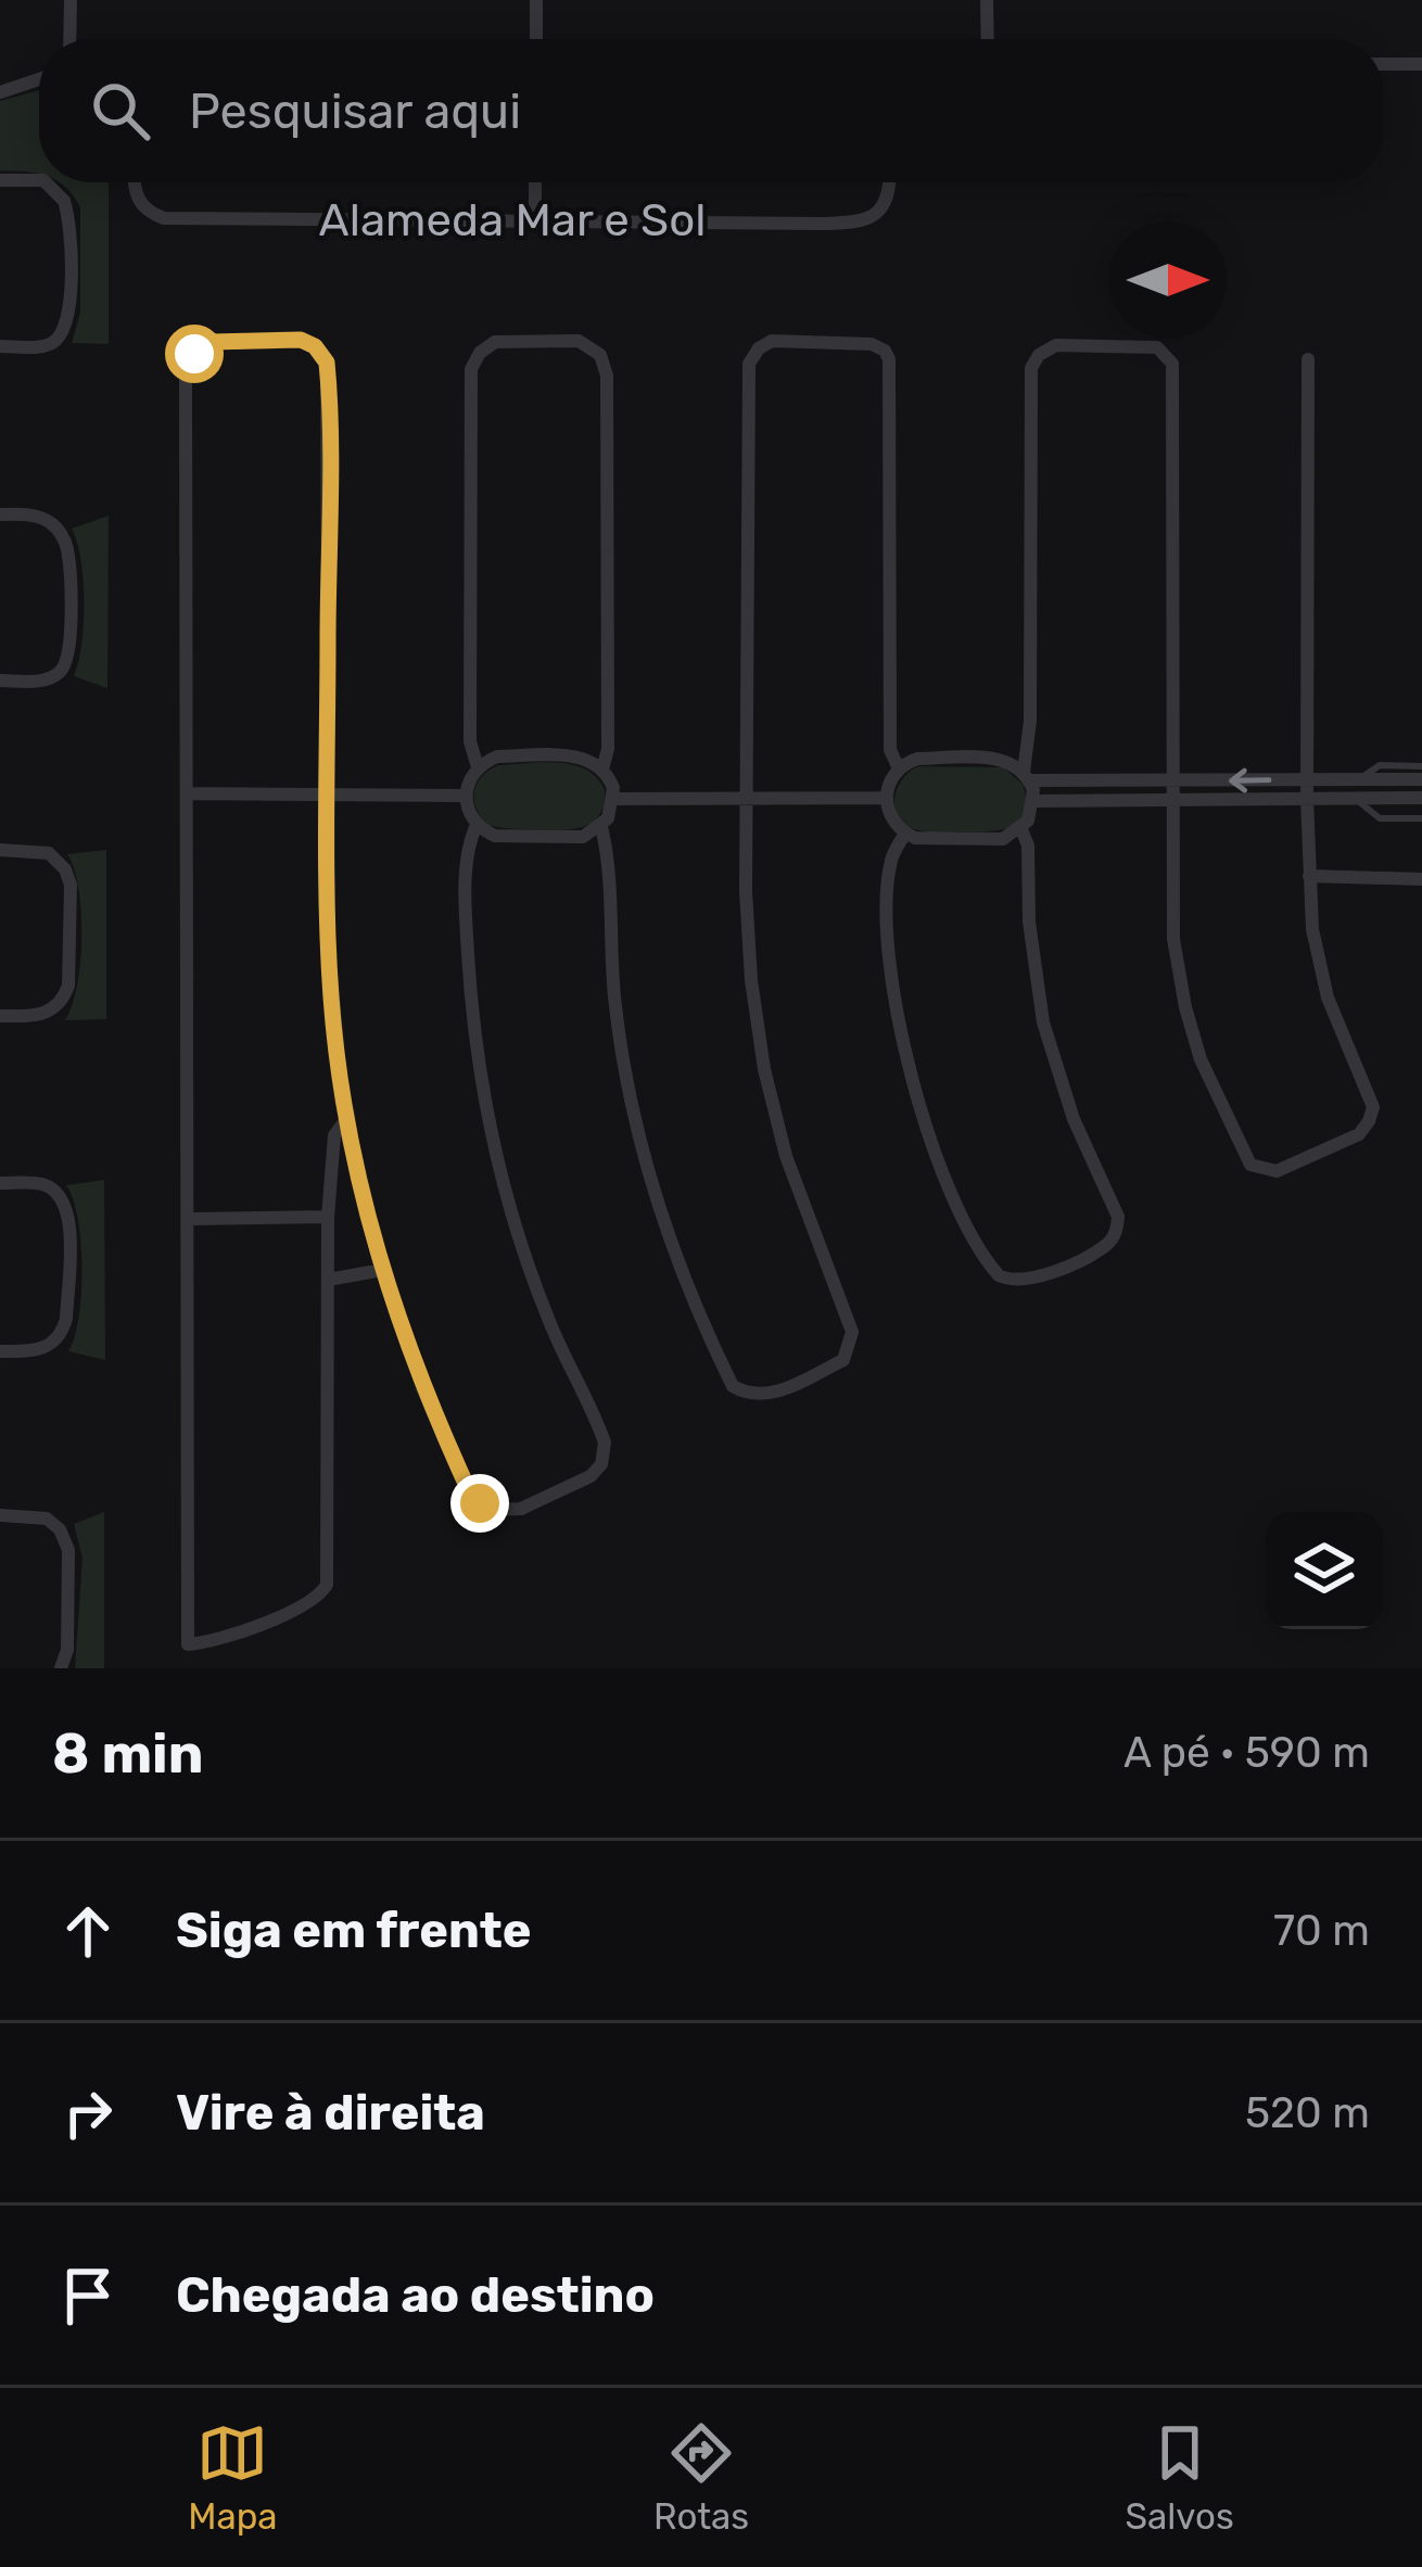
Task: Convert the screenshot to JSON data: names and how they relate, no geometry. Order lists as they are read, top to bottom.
{
  "streets": {
    "street": ["Alameda Mar e Sol"]
  },
  "north": "right",
  "page": {
    "search": "Pesquisar aqui",
    "heading": ["8 min", "A pé · 590 m"],
    "list": [
      ["Siga em frente", "70 m"],
      ["Vire à direita", "520 m"],
      "Chegada ao destino"
    ],
    "nav": ["Mapa", "Rotas", "Salvos"]
  }
}
